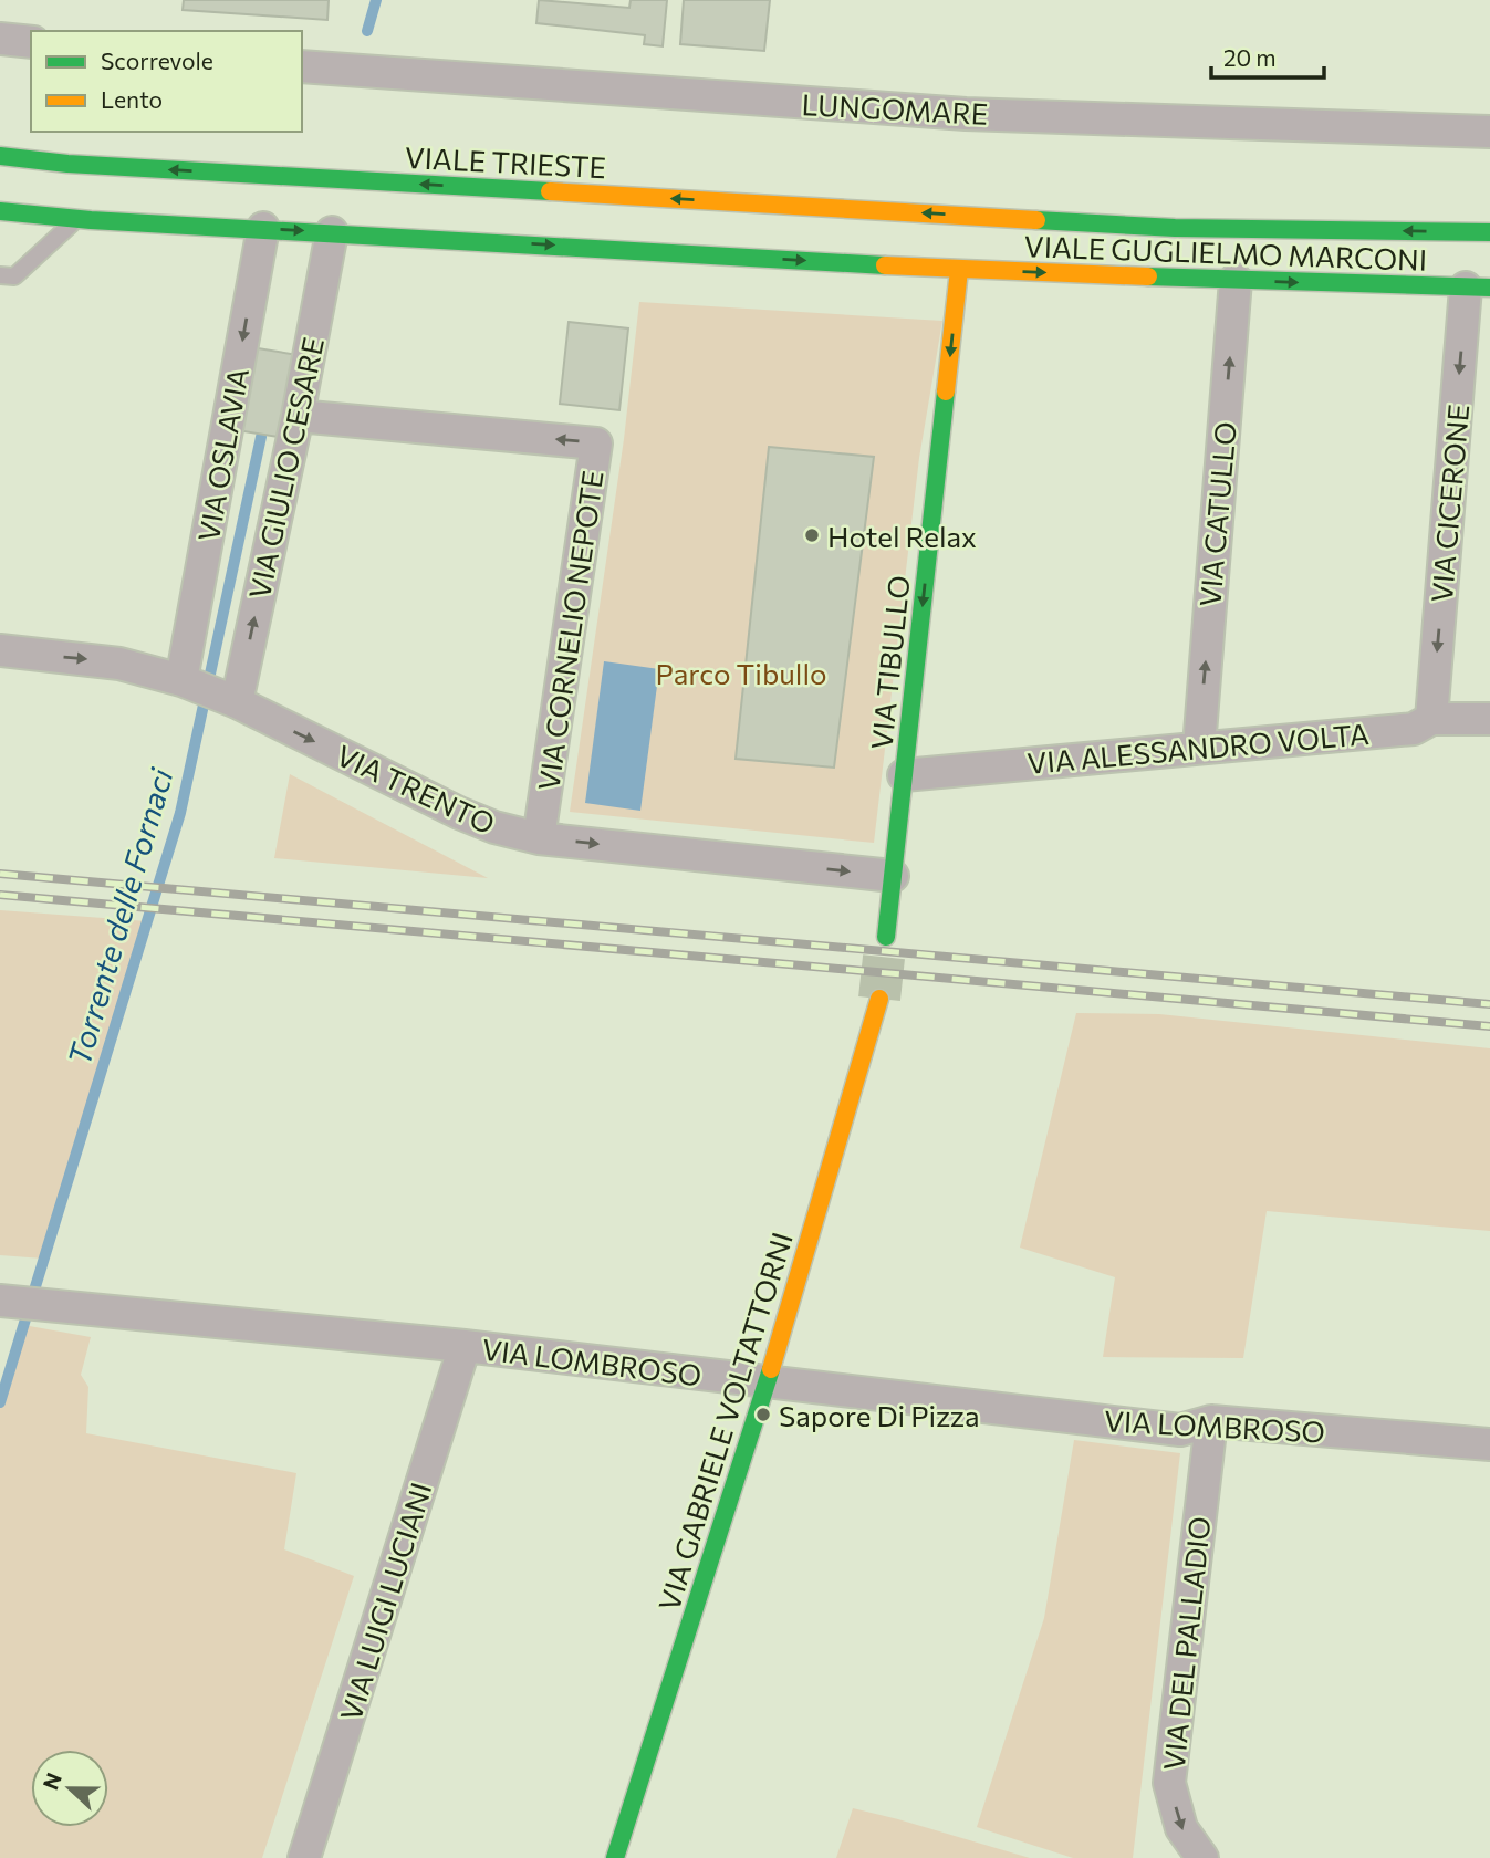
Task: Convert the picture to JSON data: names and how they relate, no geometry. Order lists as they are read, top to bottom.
{
  "streets": {
    "street": [
      "LUNGOMARE",
      "VIALE TRIESTE",
      "VIALE GUGLIELMO MARCONI",
      "VIA OSLAVIA",
      "VIA GIULIO CESARE",
      "VIA CICERONE",
      "VIA CATULLO",
      "VIA CORNELIO NEPOTE",
      "VIA TIBULLO",
      "VIA ALESSANDRO VOLTA",
      "VIA TRENTO",
      "VIA LOMBROSO",
      "VIA GABRIELE VOLTATTORNI",
      "VIA LUIGI LUCIANI",
      "VIA DEL PALLADIO"
    ]
  },
  "crossings": [
    ["VIALE TRIESTE", "VIALE GUGLIELMO MARCONI"],
    ["VIALE GUGLIELMO MARCONI", "VIA CICERONE"],
    ["VIALE GUGLIELMO MARCONI", "VIA CATULLO"],
    ["VIALE GUGLIELMO MARCONI", "VIA TIBULLO"],
    ["VIA OSLAVIA", "VIA TRENTO"],
    ["VIA GIULIO CESARE", "VIA CORNELIO NEPOTE"],
    ["VIA GIULIO CESARE", "VIA TRENTO"],
    ["VIA CICERONE", "VIA ALESSANDRO VOLTA"],
    ["VIA CATULLO", "VIA ALESSANDRO VOLTA"],
    ["VIA CORNELIO NEPOTE", "VIA TRENTO"],
    ["VIA TIBULLO", "VIA ALESSANDRO VOLTA"],
    ["VIA TIBULLO", "VIA TRENTO"],
    ["VIA LOMBROSO", "VIA GABRIELE VOLTATTORNI"],
    ["VIA LOMBROSO", "VIA LUIGI LUCIANI"],
    ["VIA LOMBROSO", "VIA DEL PALLADIO"]
  ],
  "one_way": [
    "VIA OSLAVIA",
    "VIA GIULIO CESARE",
    "VIA CICERONE",
    "VIA CATULLO",
    "VIA TIBULLO",
    "VIA TRENTO",
    "VIA DEL PALLADIO"
  ],
  "water": ["Torrente delle Fornaci"],
  "parks": ["Parco Tibullo"],
  "places": ["Hotel Relax", "Sapore Di Pizza"],
  "legend": ["Scorrevole", "Lento"],
  "scale_bar": "20 m",
  "north": "left"
}
